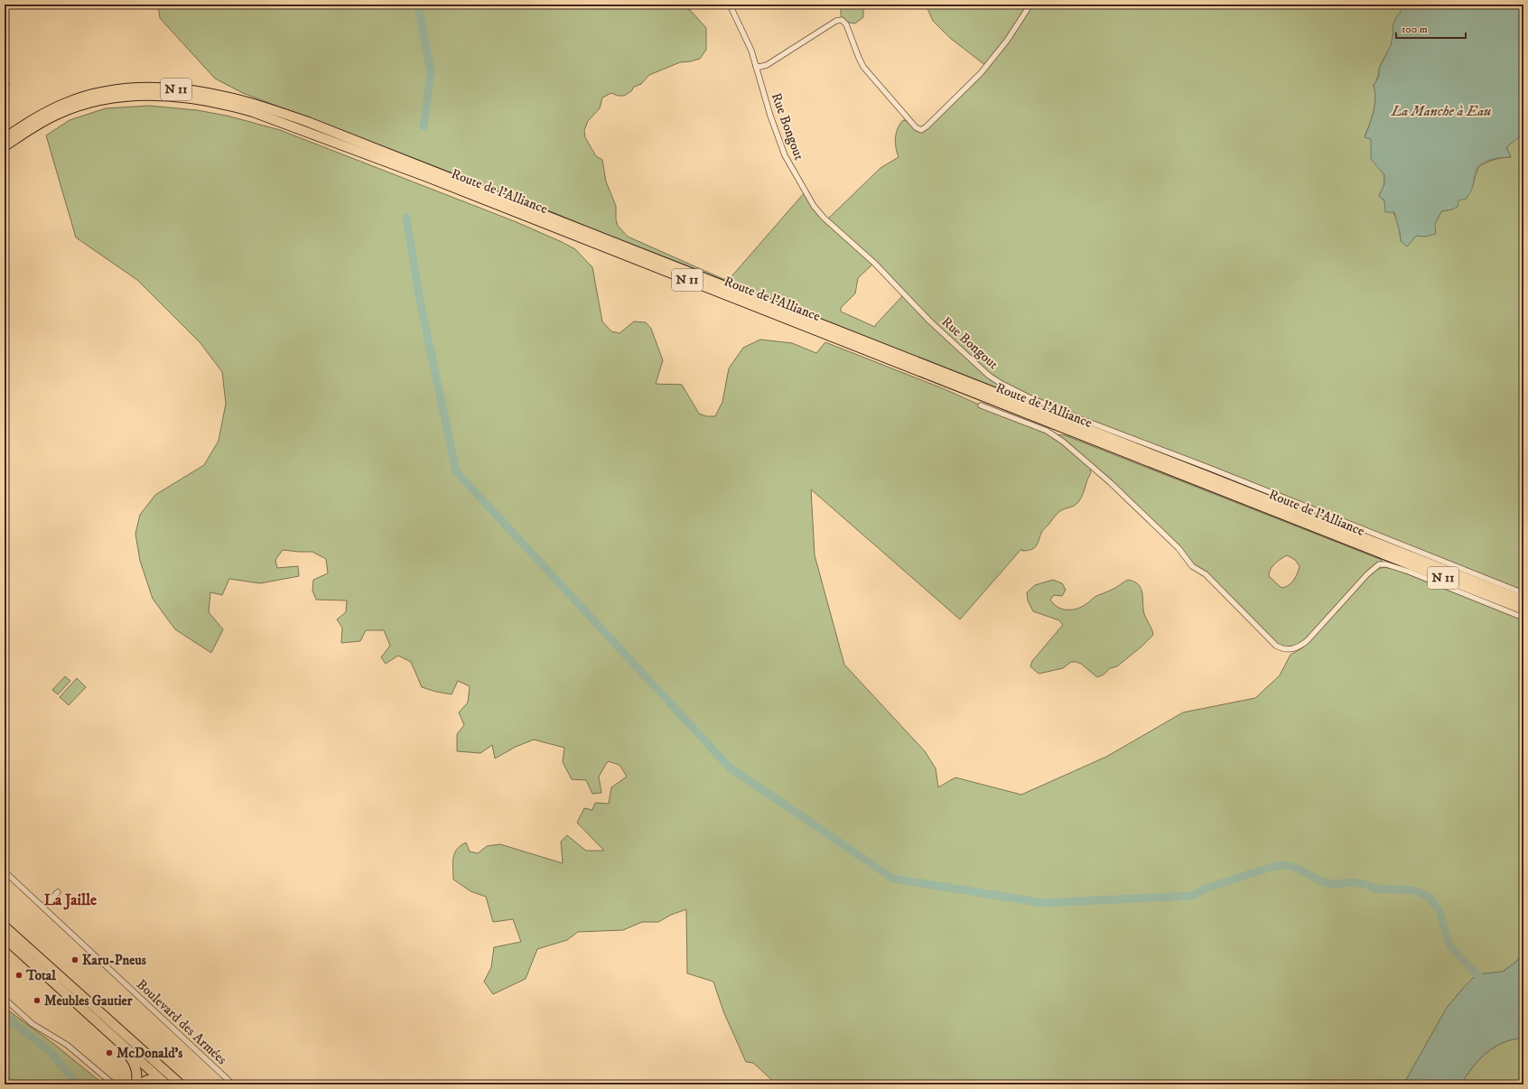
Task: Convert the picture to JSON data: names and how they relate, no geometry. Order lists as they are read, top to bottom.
{
  "streets": {
    "highway": ["N 11", "Route de l'Alliance"],
    "street": ["Rue Bongout", "Boulevard des Armées"]
  },
  "districts": ["La Jaille"],
  "water": ["La Manche à Eau"],
  "places": [
    "Karu-Pneus",
    "Total",
    "Meubles Gautier",
    "McDonald's"
  ],
  "scale_bar": "100 m"
}
